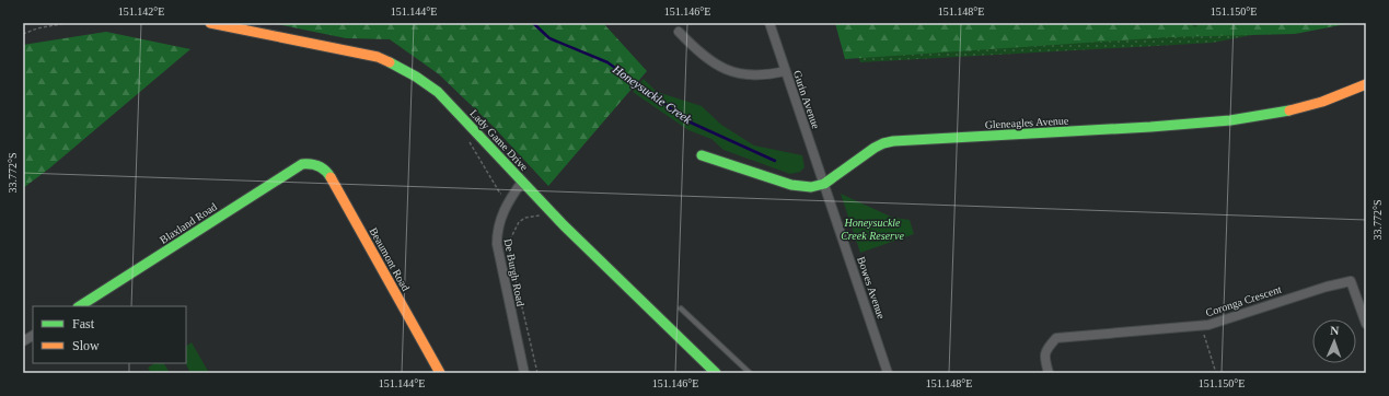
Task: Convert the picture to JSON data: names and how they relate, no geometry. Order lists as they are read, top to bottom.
{
  "streets": {
    "street": [
      "Gurin Avenue",
      "Gleneagles Avenue",
      "Lady Game Drive",
      "Blaxland Road",
      "Beaumont Road",
      "De Burgh Road",
      "Bowes Avenue",
      "Coronga Crescent"
    ]
  },
  "crossings": [
    ["Gurin Avenue", "Gleneagles Avenue"],
    ["Gurin Avenue", "Bowes Avenue"],
    ["Gleneagles Avenue", "Bowes Avenue"],
    ["Lady Game Drive", "De Burgh Road"],
    ["Blaxland Road", "Beaumont Road"]
  ],
  "water": ["Honeysuckle Creek"],
  "parks": ["Honeysuckle Creek Reserve"],
  "legend": ["Fast", "Slow"],
  "north": "top",
  "coordinates": [
    "151.142°E",
    "151.144°E",
    "151.146°E",
    "151.148°E",
    "151.150°E",
    "33.772°S"
  ]
}
